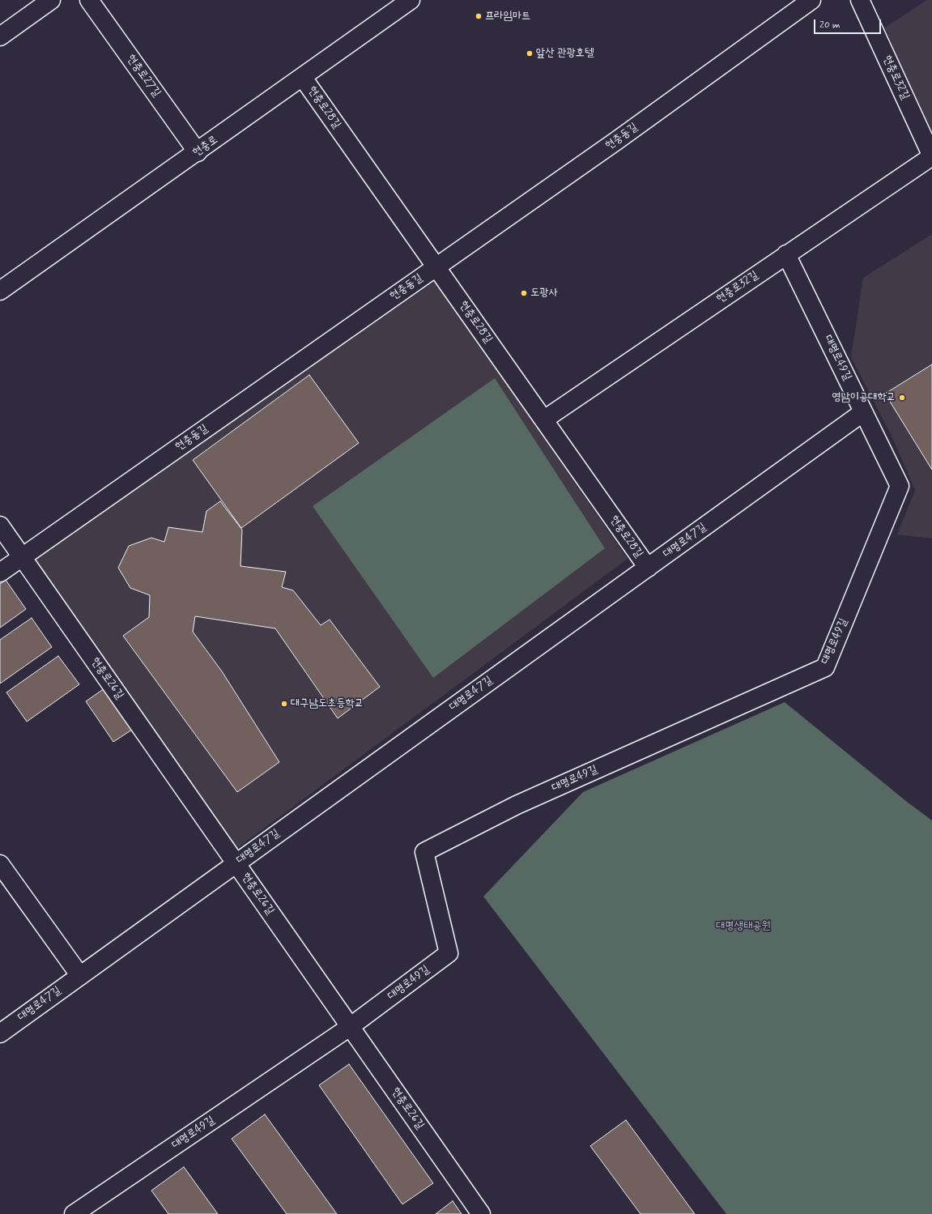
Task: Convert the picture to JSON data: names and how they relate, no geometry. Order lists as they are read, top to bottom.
{
  "streets": {
    "street": [
      "현충로27길",
      "현충로32길",
      "현충로28길",
      "현충동길",
      "현충로",
      "대명로49길",
      "대명로47길",
      "현충로26길"
    ]
  },
  "crossings": [
    ["현충로27길", "현충로"],
    ["현충로32길", "현충로28길"],
    ["현충로32길", "대명로49길"],
    ["현충로28길", "현충동길"],
    ["현충로28길", "현충로"],
    ["현충로28길", "대명로47길"],
    ["현충동길", "현충로26길"],
    ["대명로49길", "대명로47길"],
    ["대명로49길", "현충로26길"],
    ["대명로47길", "현충로26길"]
  ],
  "parks": ["대명생태공원"],
  "places": [
    "프라임마트",
    "앞산 관광호텔",
    "도광사",
    "영남이공대학교",
    "대구남도초등학교"
  ],
  "scale_bar": "20 m"
}
